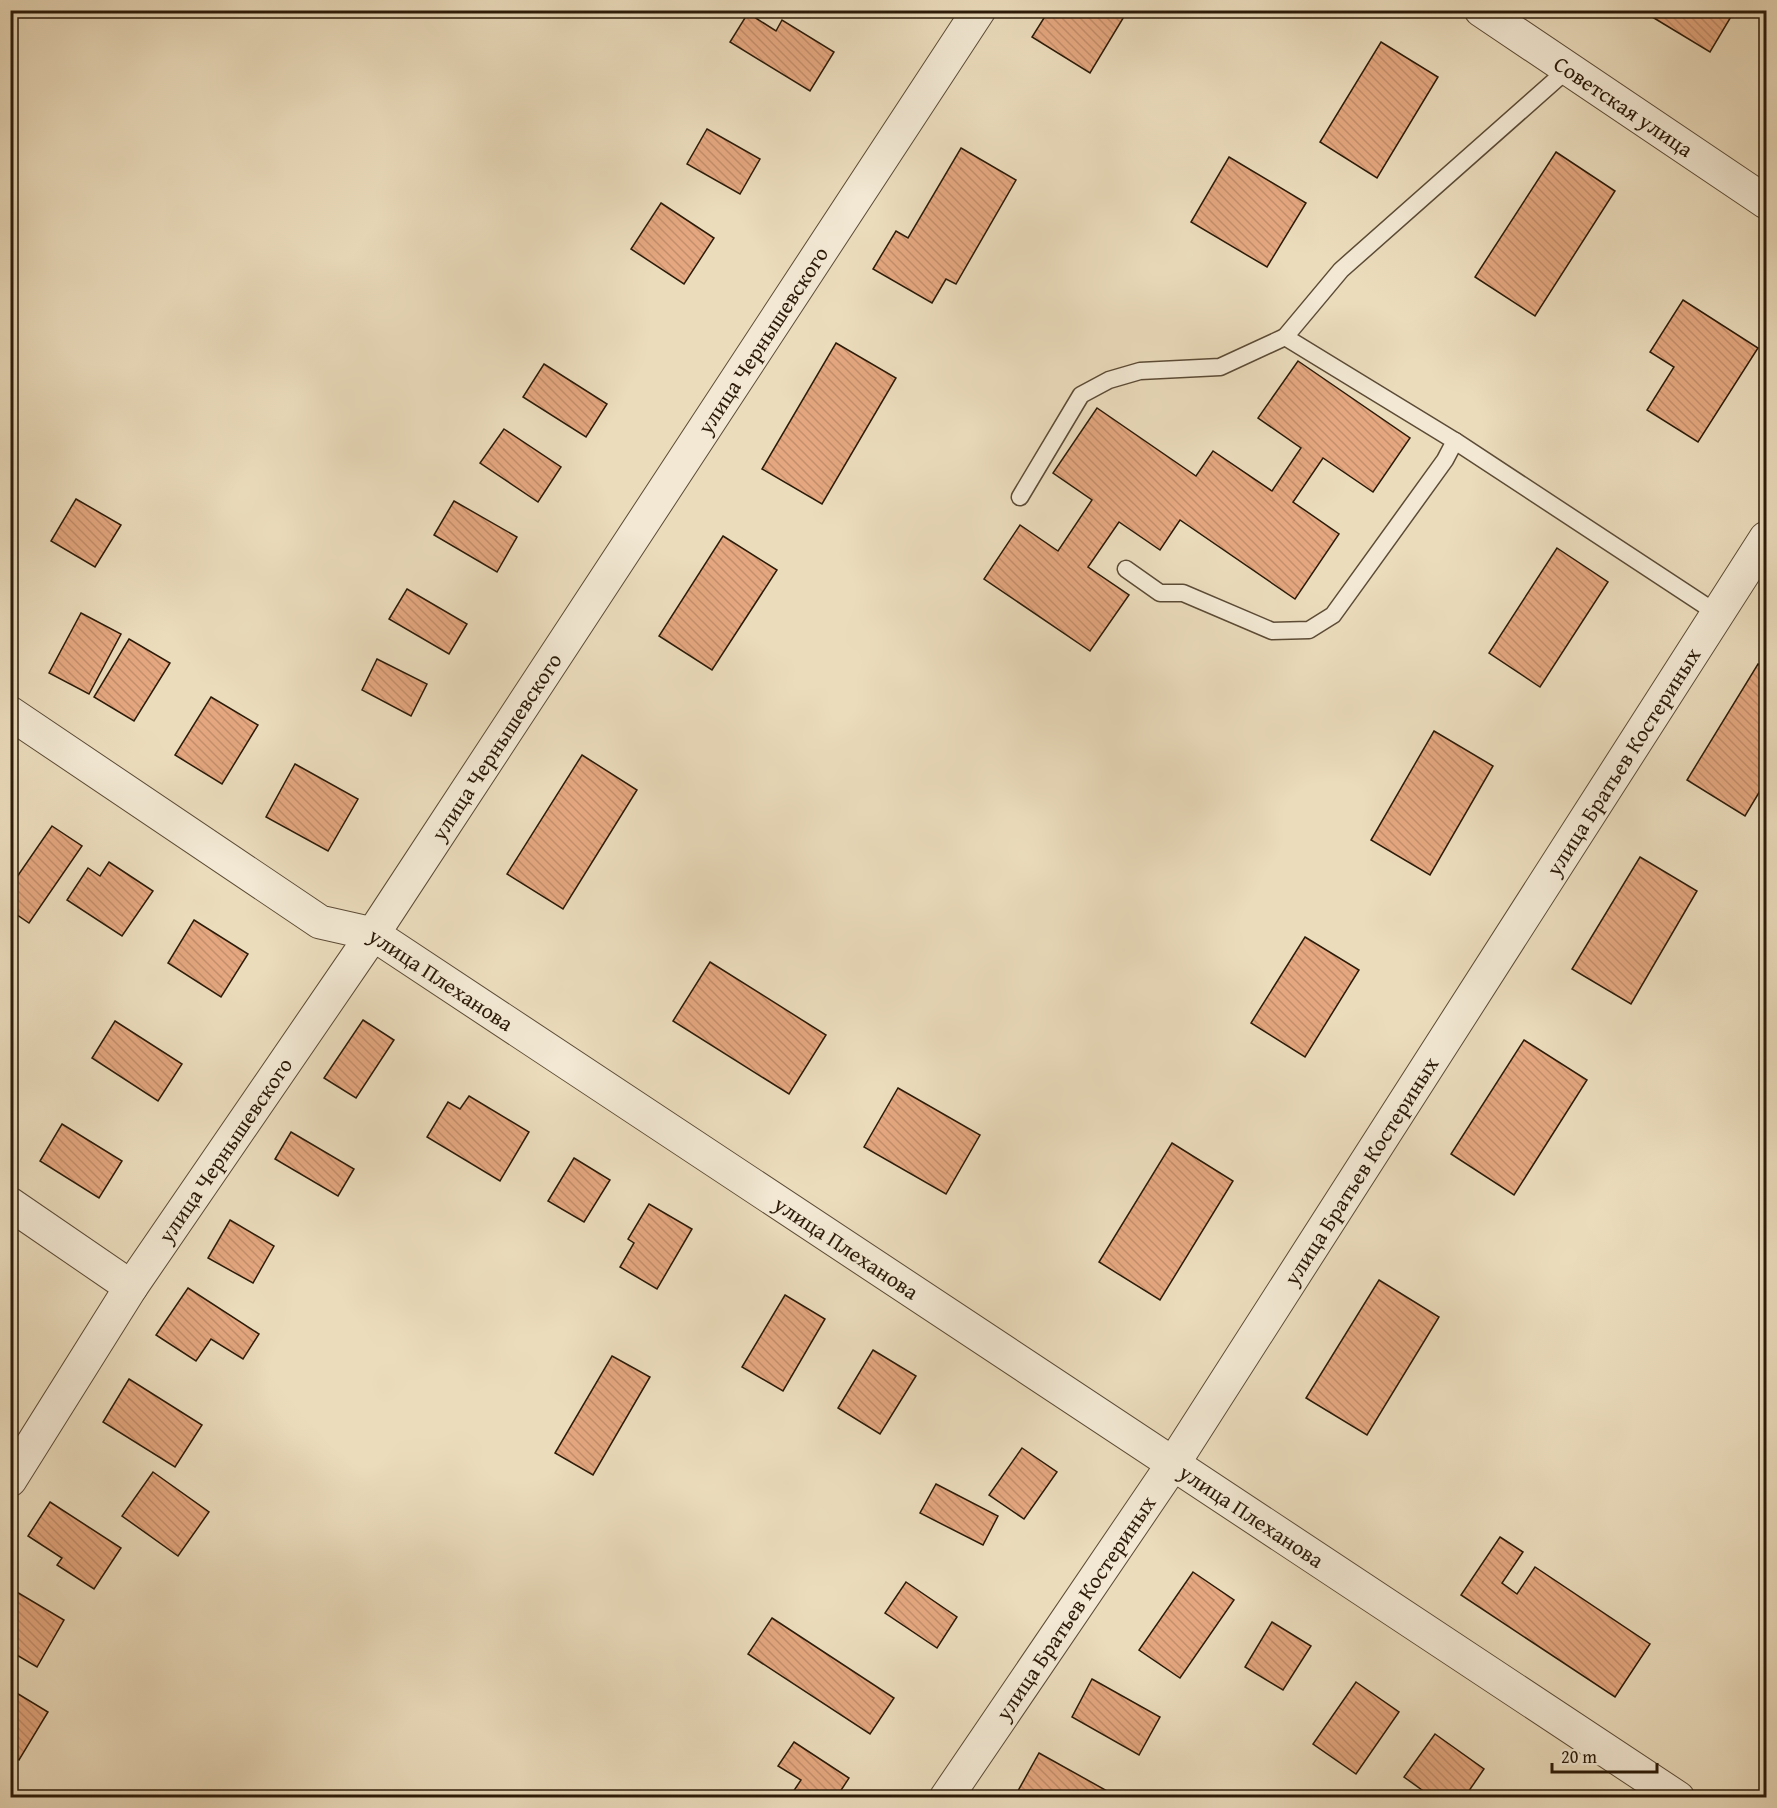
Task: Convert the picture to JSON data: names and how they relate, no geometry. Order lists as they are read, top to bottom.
{
  "streets": {
    "street": [
      "Советская улица",
      "улица Чернышевского",
      "улица Братьев Костериных",
      "улица Плеханова"
    ]
  },
  "crossings": [
    ["улица Чернышевского", "улица Плеханова"],
    ["улица Братьев Костериных", "улица Плеханова"]
  ],
  "scale_bar": "20 m"
}
